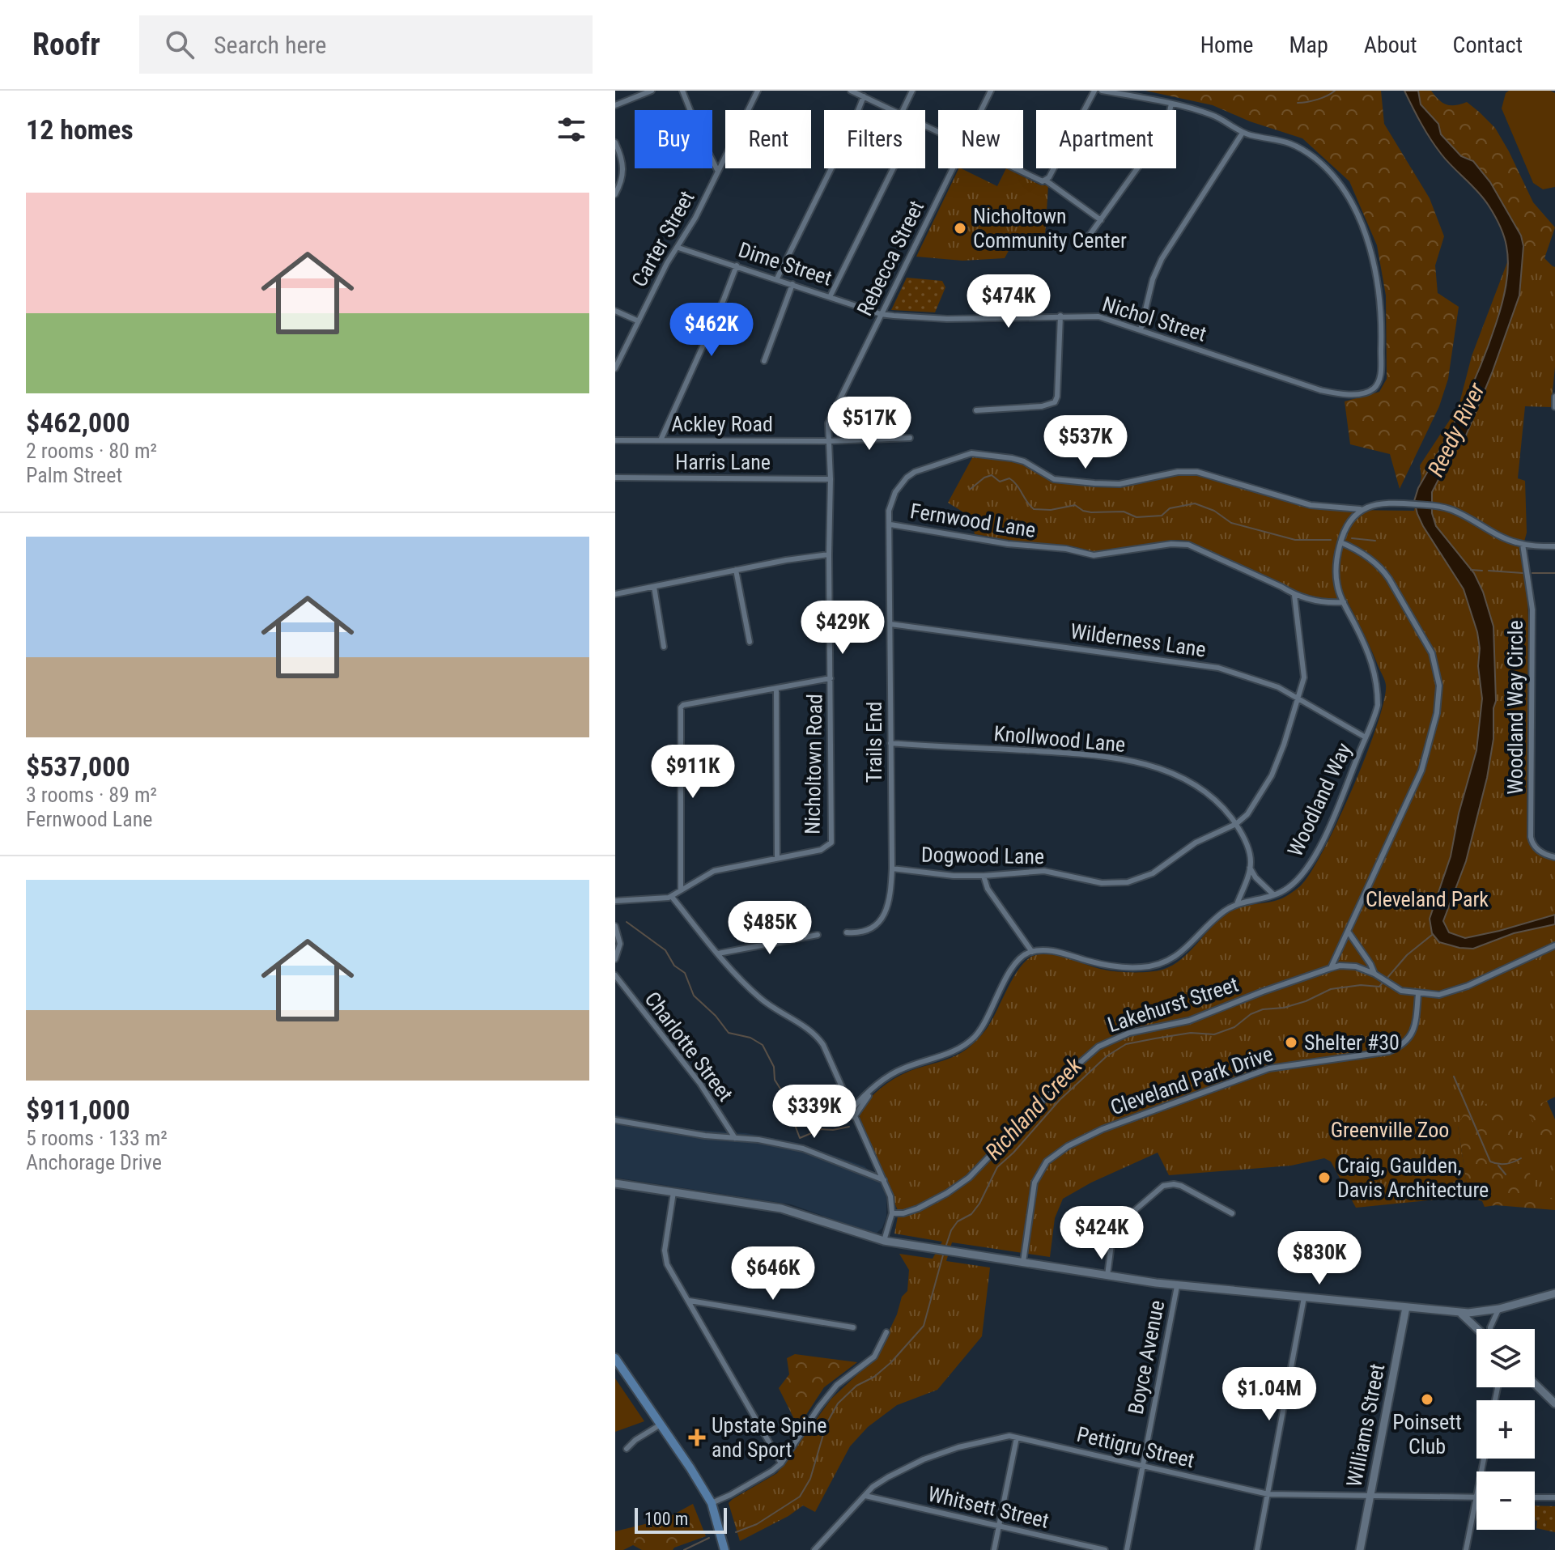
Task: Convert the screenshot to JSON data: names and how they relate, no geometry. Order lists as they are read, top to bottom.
{
  "streets": {
    "street": [
      "Carter Street",
      "Rebecca Street",
      "Dime Street",
      "Nichol Street",
      "Ackley Road",
      "Harris Lane",
      "Fernwood Lane",
      "Wilderness Lane",
      "Woodland Way Circle",
      "Knollwood Lane",
      "Trails End",
      "Nicholtown Road",
      "Woodland Way",
      "Dogwood Lane",
      "Lakehurst Street",
      "Charlotte Street",
      "Cleveland Park Drive",
      "Boyce Avenue",
      "Williams Street",
      "Pettigru Street",
      "Whitsett Street"
    ]
  },
  "crossings": [
    ["Carter Street", "Dime Street"],
    ["Rebecca Street", "Dime Street"],
    ["Rebecca Street", "Nichol Street"],
    ["Rebecca Street", "Ackley Road"],
    ["Rebecca Street", "Nicholtown Road"],
    ["Dime Street", "Nichol Street"],
    ["Ackley Road", "Nicholtown Road"],
    ["Harris Lane", "Nicholtown Road"],
    ["Fernwood Lane", "Trails End"],
    ["Fernwood Lane", "Woodland Way"],
    ["Fernwood Lane", "Dogwood Lane"],
    ["Wilderness Lane", "Trails End"],
    ["Wilderness Lane", "Woodland Way"],
    ["Wilderness Lane", "Dogwood Lane"],
    ["Woodland Way Circle", "Woodland Way"],
    ["Knollwood Lane", "Trails End"],
    ["Knollwood Lane", "Woodland Way"],
    ["Knollwood Lane", "Dogwood Lane"],
    ["Trails End", "Dogwood Lane"],
    ["Boyce Avenue", "Pettigru Street"],
    ["Williams Street", "Pettigru Street"],
    ["Pettigru Street", "Whitsett Street"]
  ],
  "water": ["Reedy River", "Richland Creek"],
  "parks": ["Cleveland Park", "Greenville Zoo"],
  "places": {
    "other": [
      "Nicholtown Community Center",
      "Shelter #30",
      "Craig, Gaulden, Davis Architecture",
      "Poinsett Club"
    ],
    "health": ["Upstate Spine and Sport"]
  },
  "scale_bar": "100 m",
  "page": {
    "header": "Roofr",
    "search": "Search here",
    "nav": [
      "Home",
      "Map",
      "About",
      "Contact"
    ],
    "heading": "12 homes",
    "chip": [
      "Buy",
      "Rent",
      "Filters",
      "New",
      "Apartment"
    ],
    "list": [
      {
        "name": "$462,000",
        "note": "2 rooms · 80 m² · Palm Street"
      },
      {
        "name": "$537,000",
        "note": "3 rooms · 89 m² · Fernwood Lane"
      },
      {
        "name": "$911,000",
        "note": "5 rooms · 133 m² · Anchorage Drive"
      }
    ],
    "price": [
      "$474K",
      "$462K",
      "$517K",
      "$537K",
      "$429K",
      "$911K",
      "$485K",
      "$339K",
      "$424K",
      "$830K",
      "$646K",
      "$1.04M"
    ],
    "map_buttons": ["+", "−"],
    "scale": "100 m"
  }
}
